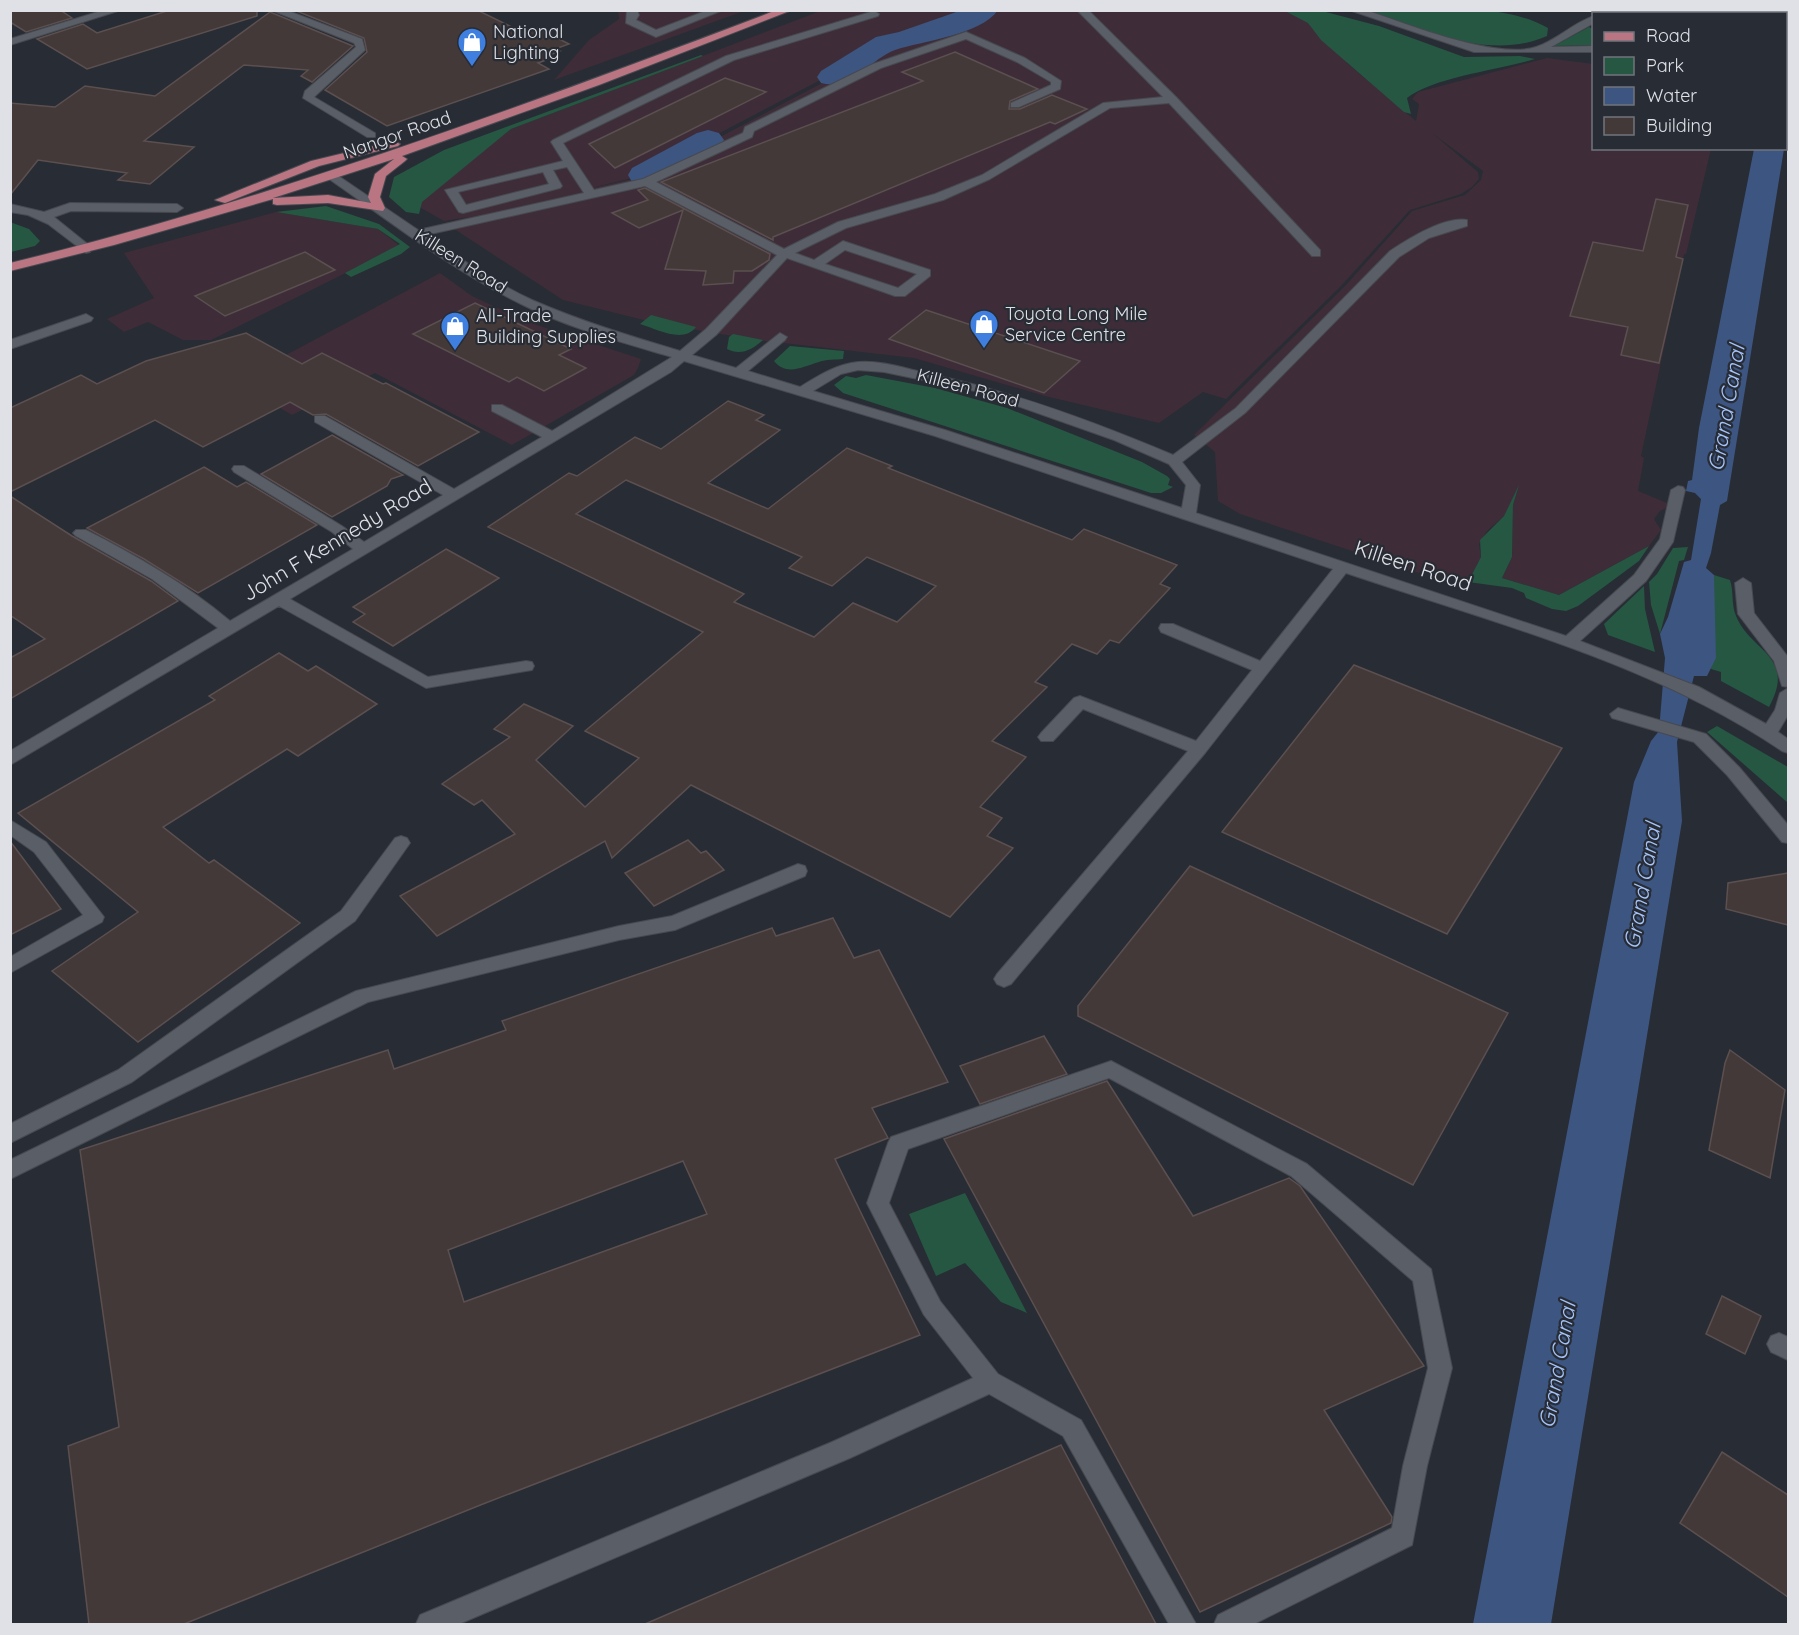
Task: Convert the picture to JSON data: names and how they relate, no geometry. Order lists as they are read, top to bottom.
{
  "streets": {
    "main road": ["Nangor Road"],
    "street": ["Killeen Road", "John F Kennedy Road"]
  },
  "crossings": [
    ["Nangor Road", "Killeen Road"],
    ["Killeen Road", "John F Kennedy Road"]
  ],
  "water": ["Grand Canal"],
  "places": {
    "shop": ["National Lighting", "Toyota Long Mile Service Centre", "All-Trade Building Supplies"]
  },
  "legend": [
    "Road",
    "Park",
    "Water",
    "Building"
  ]
}
